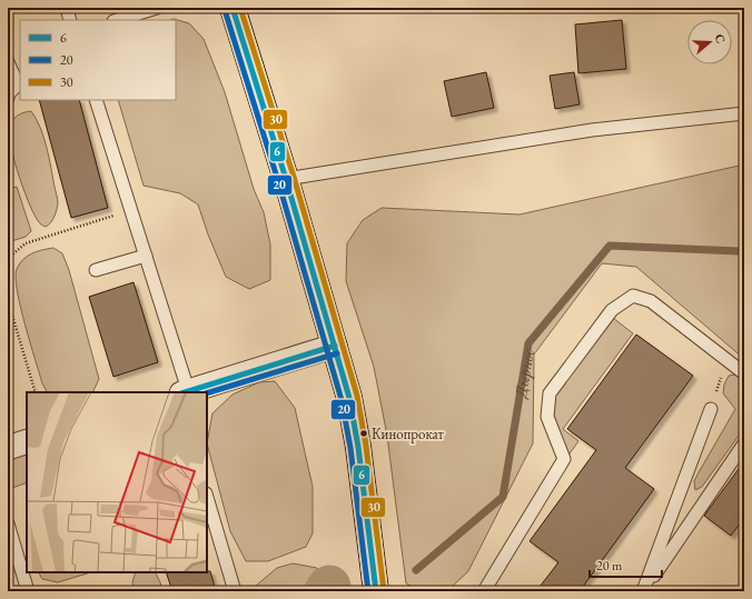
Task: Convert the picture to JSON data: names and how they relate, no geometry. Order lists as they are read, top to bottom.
{
  "water": ["Дырнос"],
  "places": ["Кинопрокат"],
  "lines": ["transit line 6", "transit line 30", "transit line 20"],
  "legend": ["6", "20", "30"],
  "scale_bar": "20 m",
  "north": "right"
}
